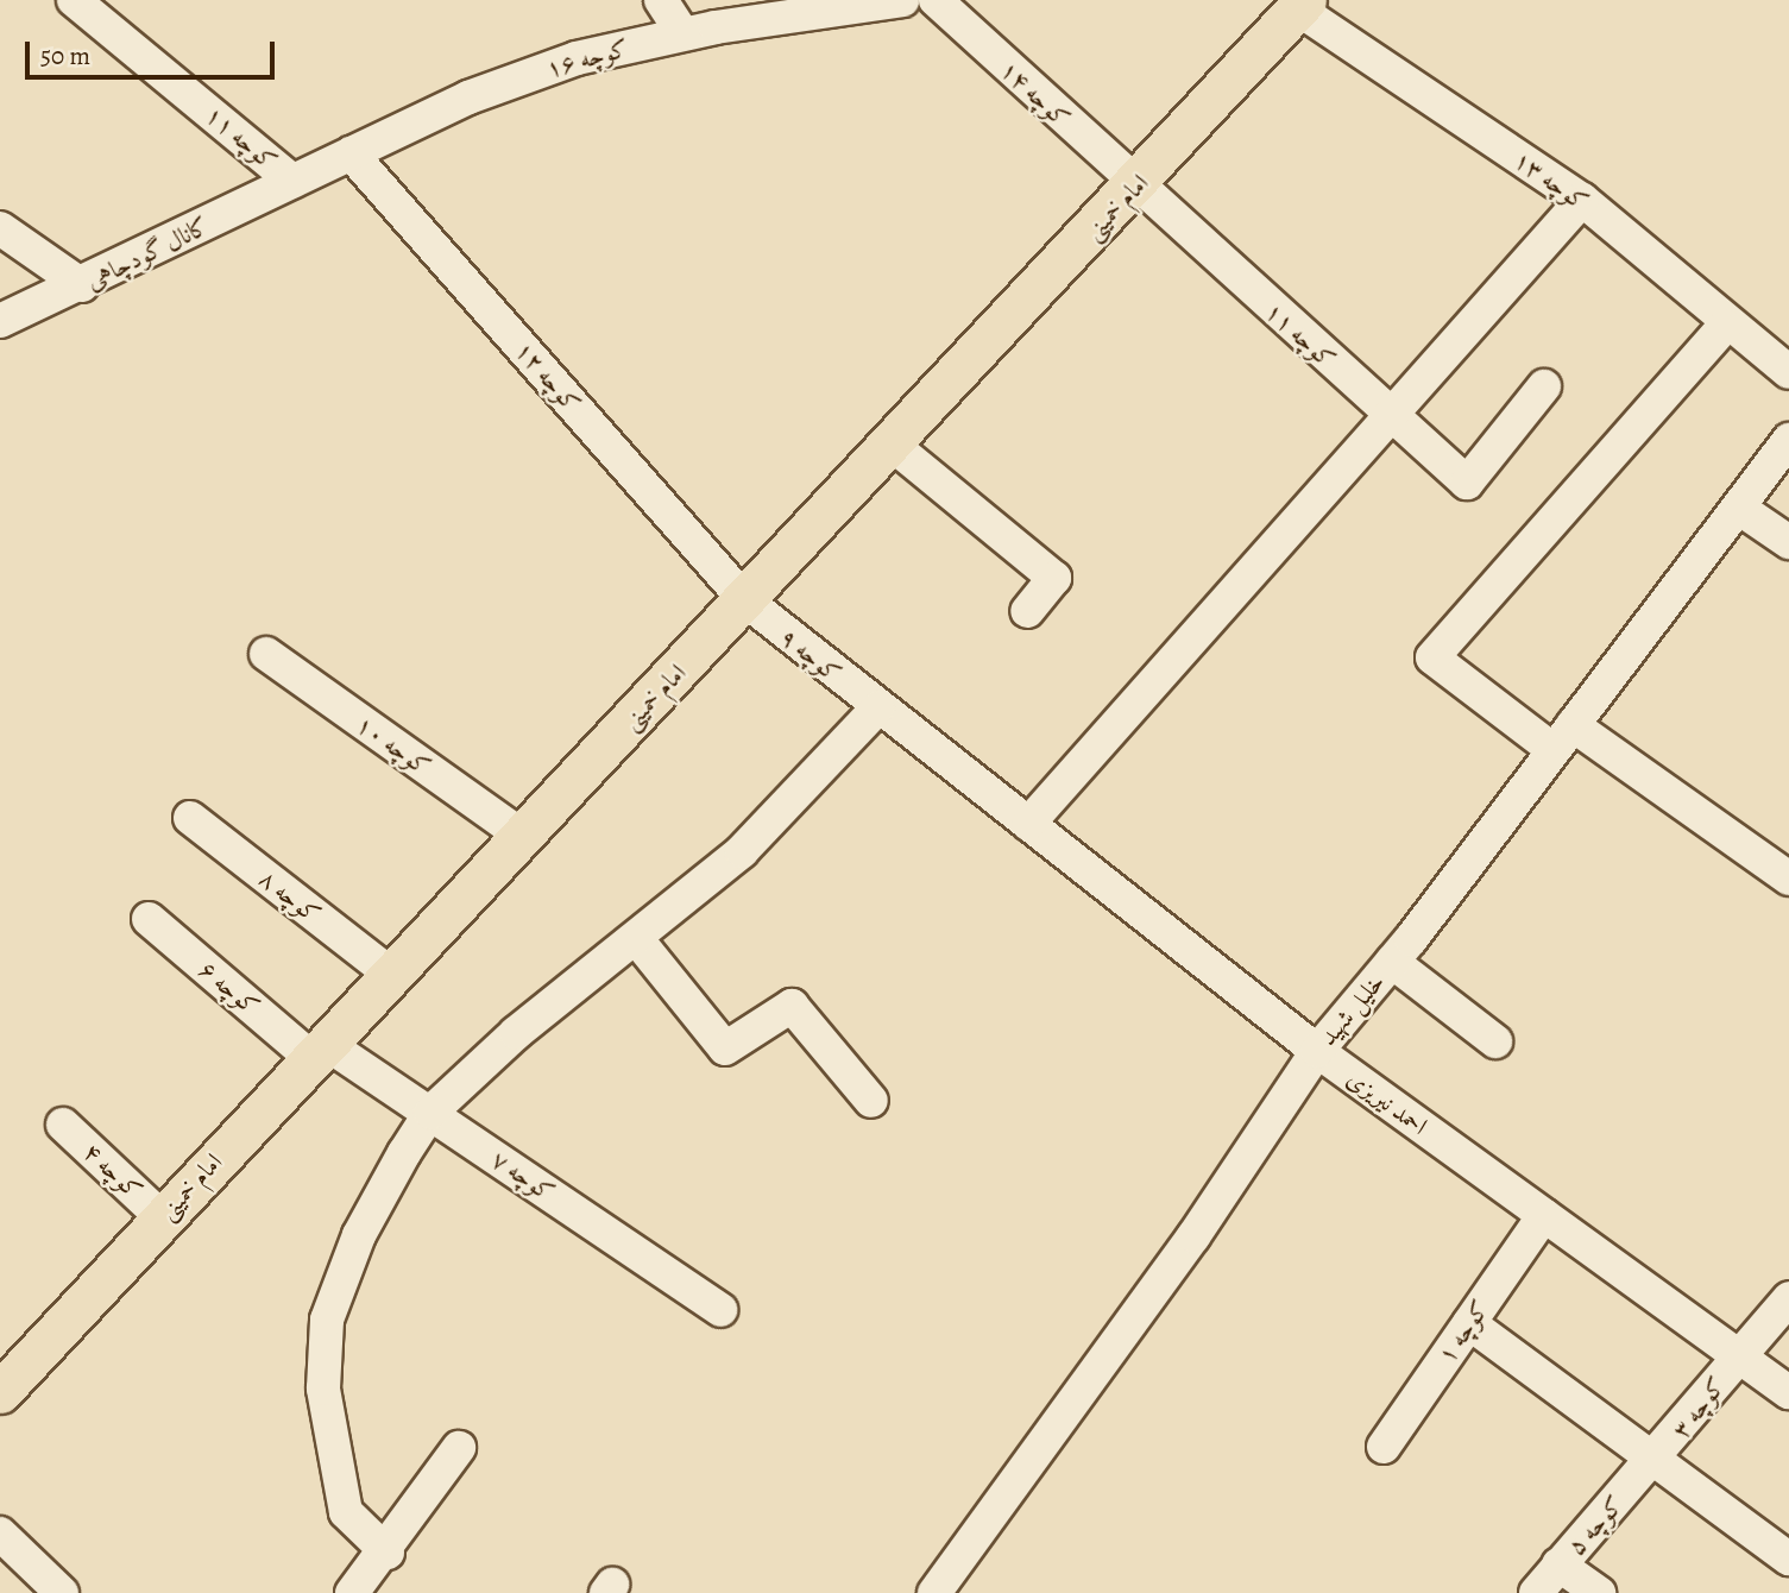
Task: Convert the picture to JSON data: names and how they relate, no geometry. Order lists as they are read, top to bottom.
{
  "streets": {
    "main road": ["امام خمینی"],
    "street": [
      "کوچه ۱۶",
      "کوچه ۱۴",
      "کوچه ۱۱",
      "کوچه ۱۳",
      "کانال گودچاهی",
      "کوچه ۱۲",
      "کوچه ۹",
      "کوچه ۱۰",
      "کوچه ۸",
      "کوچه ۶",
      "خلیل شهید",
      "احمد نیریزی",
      "کوچه ۴",
      "کوچه ۷",
      "کوچه ۱",
      "کوچه ۳",
      "کوچه ۵"
    ]
  },
  "crossings": [
    ["کوچه ۱۶", "کوچه ۱۱"],
    ["کوچه ۱۶", "کانال گودچاهی"],
    ["کوچه ۱۶", "کوچه ۱۲"],
    ["کوچه ۱۴", "کوچه ۱۱"],
    ["کوچه ۱۴", "امام خمینی"],
    ["کوچه ۱۱", "امام خمینی"],
    ["کوچه ۱۱", "کانال گودچاهی"],
    ["کوچه ۱۳", "امام خمینی"],
    ["امام خمینی", "کوچه ۱۲"],
    ["امام خمینی", "کوچه ۹"],
    ["امام خمینی", "کوچه ۱۰"],
    ["امام خمینی", "کوچه ۸"],
    ["امام خمینی", "کوچه ۶"],
    ["امام خمینی", "کوچه ۴"],
    ["امام خمینی", "کوچه ۷"],
    ["کوچه ۱۲", "کوچه ۹"],
    ["کوچه ۹", "احمد نیریزی"],
    ["کوچه ۶", "کوچه ۷"],
    ["خلیل شهید", "احمد نیریزی"],
    ["احمد نیریزی", "کوچه ۱"],
    ["احمد نیریزی", "کوچه ۳"],
    ["کوچه ۳", "کوچه ۵"]
  ],
  "scale_bar": "50 m"
}
